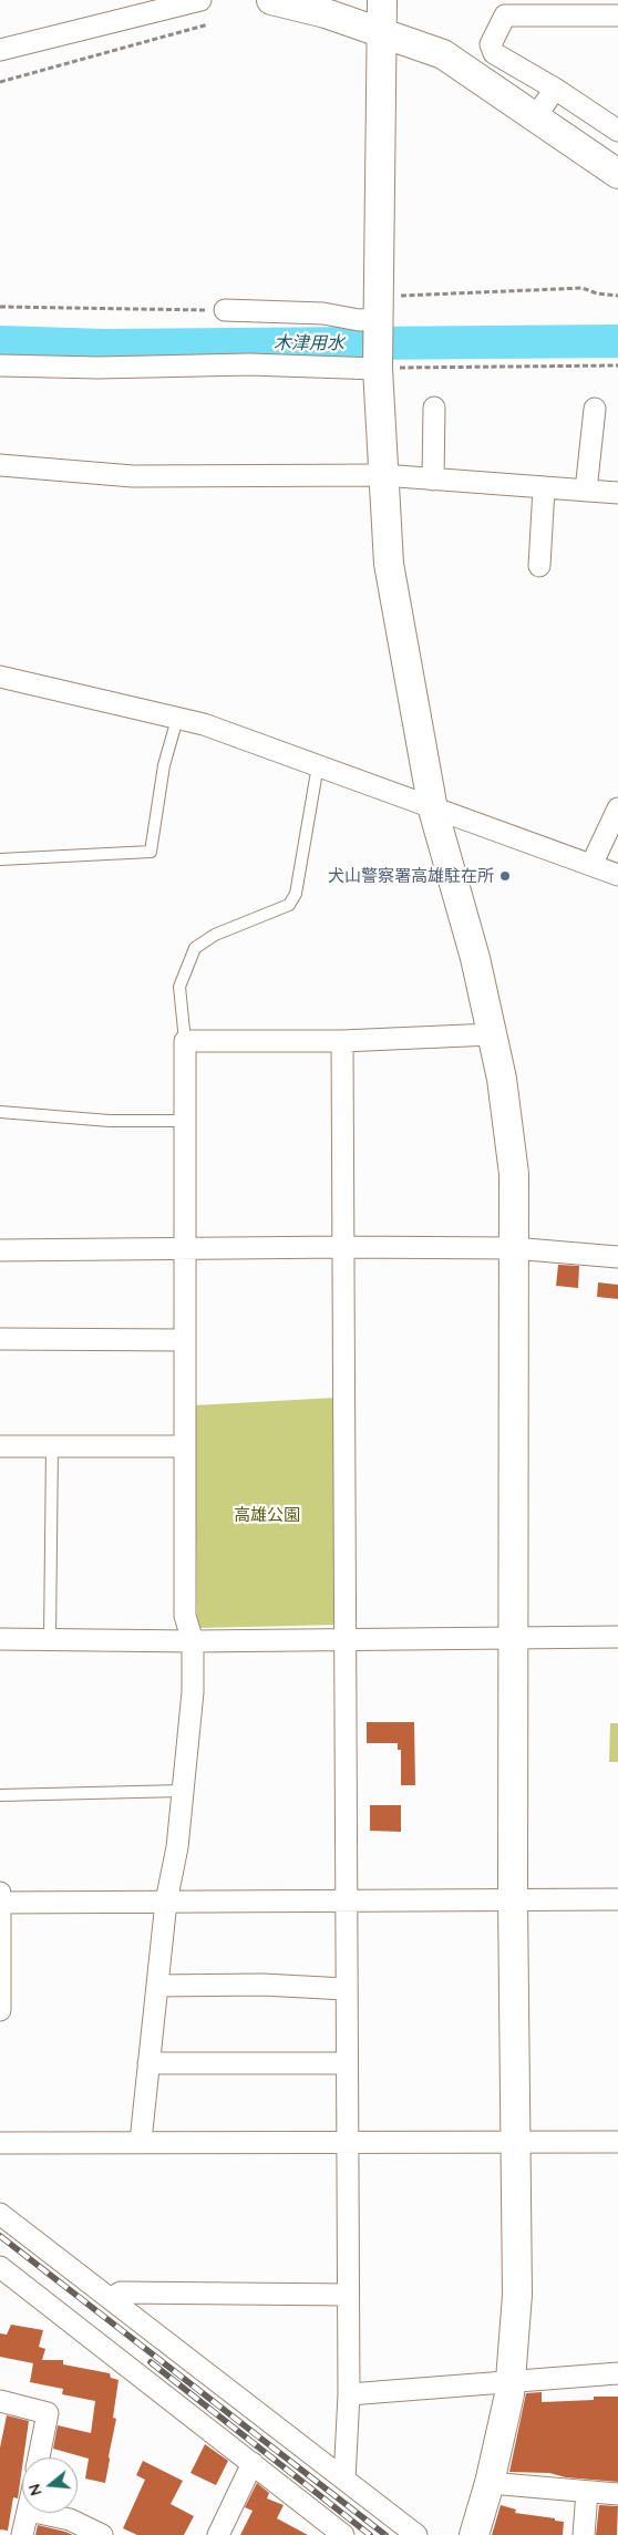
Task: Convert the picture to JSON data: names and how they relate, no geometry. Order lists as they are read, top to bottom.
{
  "water": ["木津用水"],
  "parks": ["高雄公園"],
  "places": ["犬山警察署高雄駐在所"],
  "north": "left"
}
